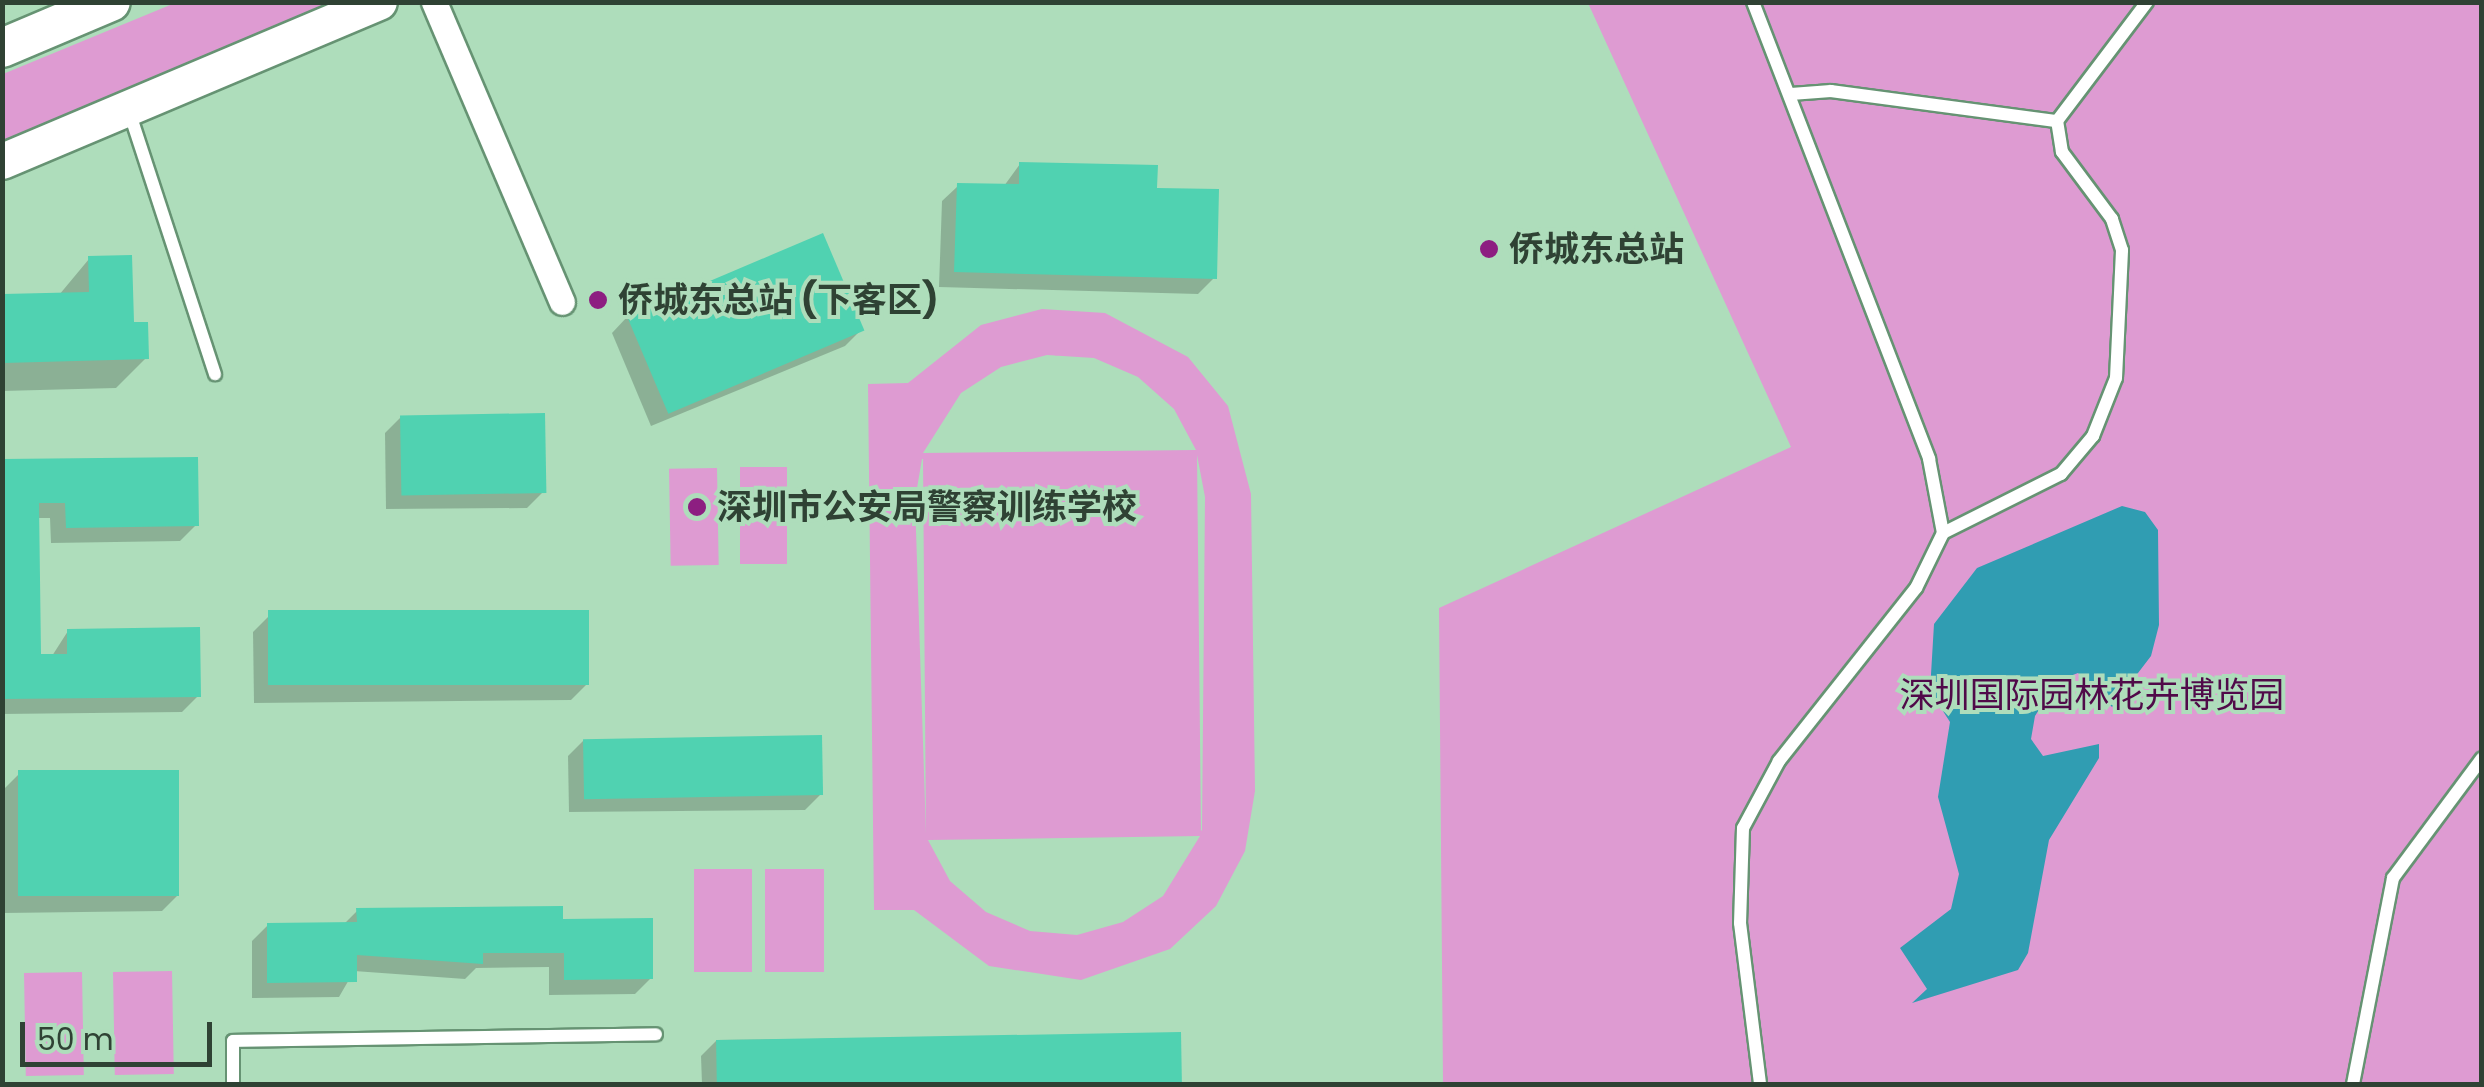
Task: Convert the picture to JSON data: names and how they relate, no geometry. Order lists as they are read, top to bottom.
{
  "parks": ["深圳国际园林花卉博览园"],
  "places": ["侨城东总站", "侨城东总站 (下客区)", "深圳市公安局警察训练学校"],
  "scale_bar": "50 m"
}
